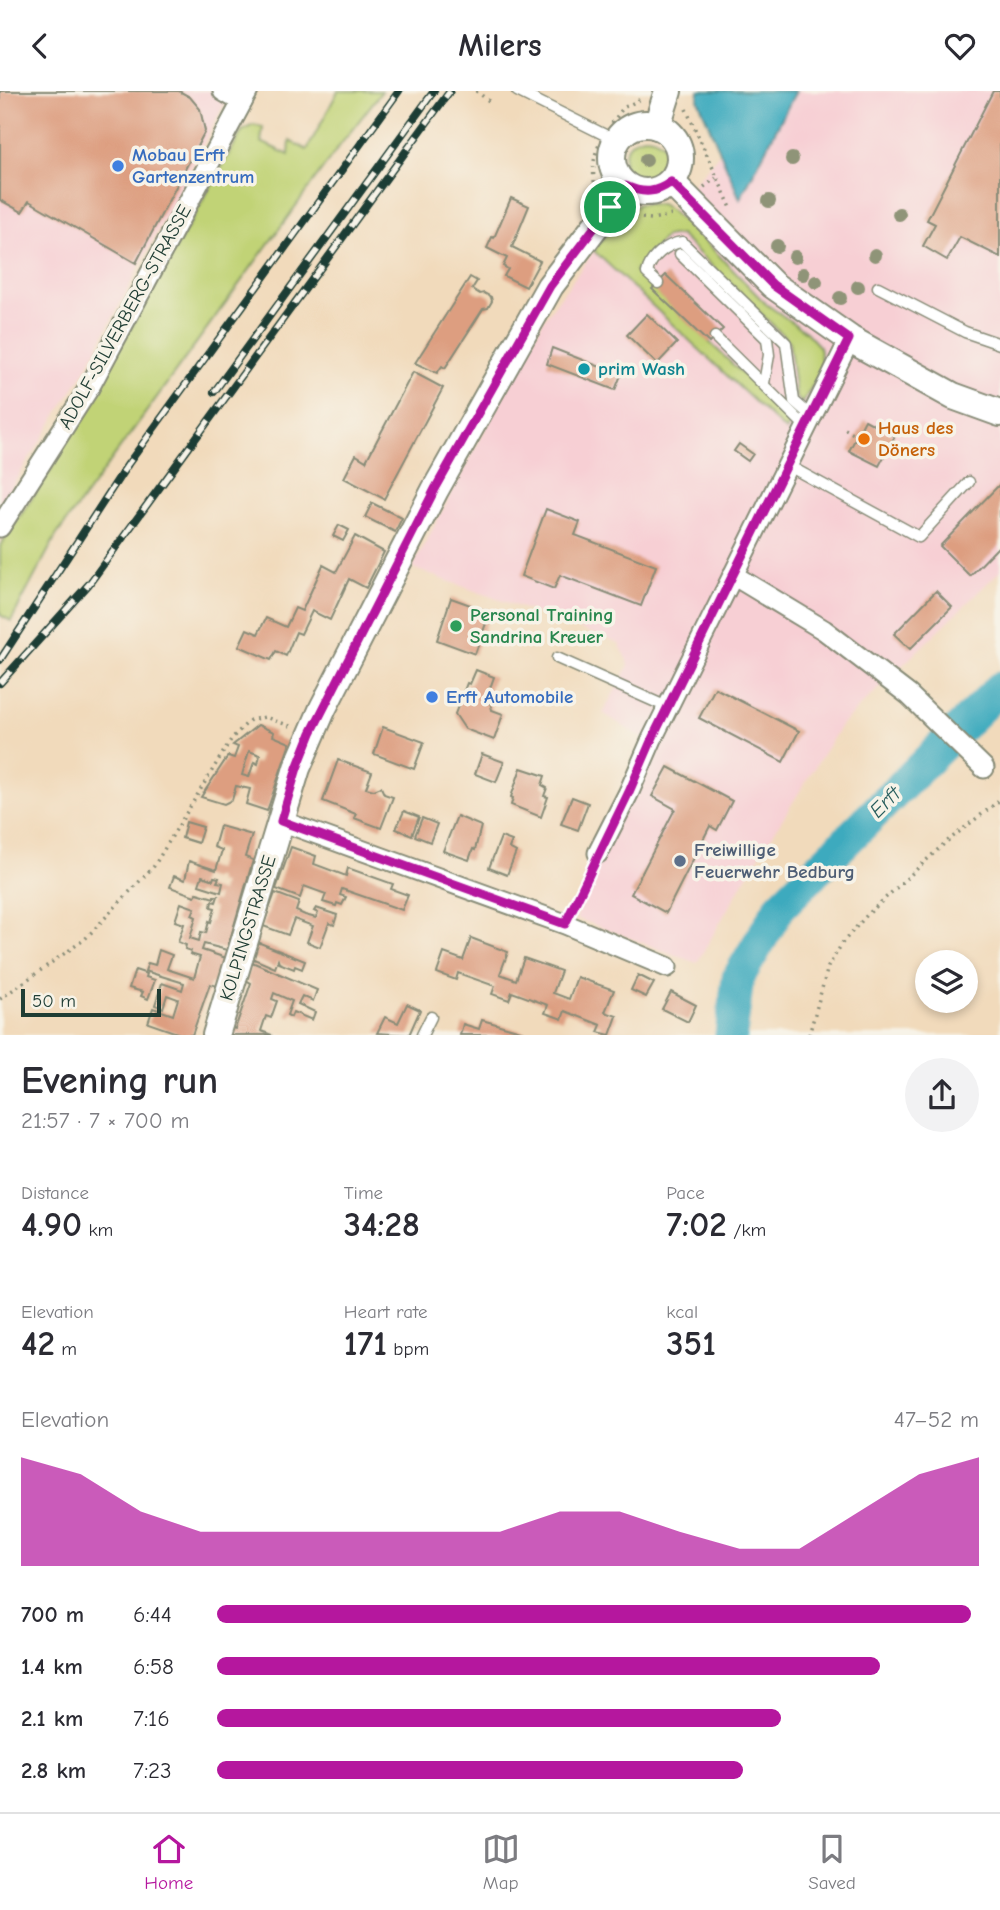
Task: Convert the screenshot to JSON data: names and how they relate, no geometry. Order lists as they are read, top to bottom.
{
  "streets": {
    "street": ["ADOLF-SILVERBERG-STRASSE", "KOLPINGSTRASSE"]
  },
  "water": ["Erft"],
  "places": [
    "Mobau Erft Gartenzentrum",
    "prim Wash",
    "Haus des Döners",
    "Personal Training Sandrina Kreuer",
    "Erft Automobile",
    "Freiwillige Feuerwehr Bedburg"
  ],
  "scale_bar": "50 m",
  "page": {
    "header": "Milers",
    "scale": "50 m",
    "heading": ["Evening run", "21:57 · 7 × 700 m"],
    "stats": [
      ["Distance", "4.90 km"],
      ["Time", "34:28"],
      ["Pace", "7:02 /km"],
      ["Elevation", "42 m"],
      ["Heart rate", "171 bpm"],
      ["kcal", "351"]
    ],
    "chart": ["Elevation", "47–52 m"],
    "list": [
      {
        "name": "700 m",
        "note": "6:44"
      },
      {
        "name": "1.4 km",
        "note": "6:58"
      },
      {
        "name": "2.1 km",
        "note": "7:16"
      },
      {
        "name": "2.8 km",
        "note": "7:23"
      }
    ],
    "tabs": ["Home", "Map", "Saved"]
  }
}
